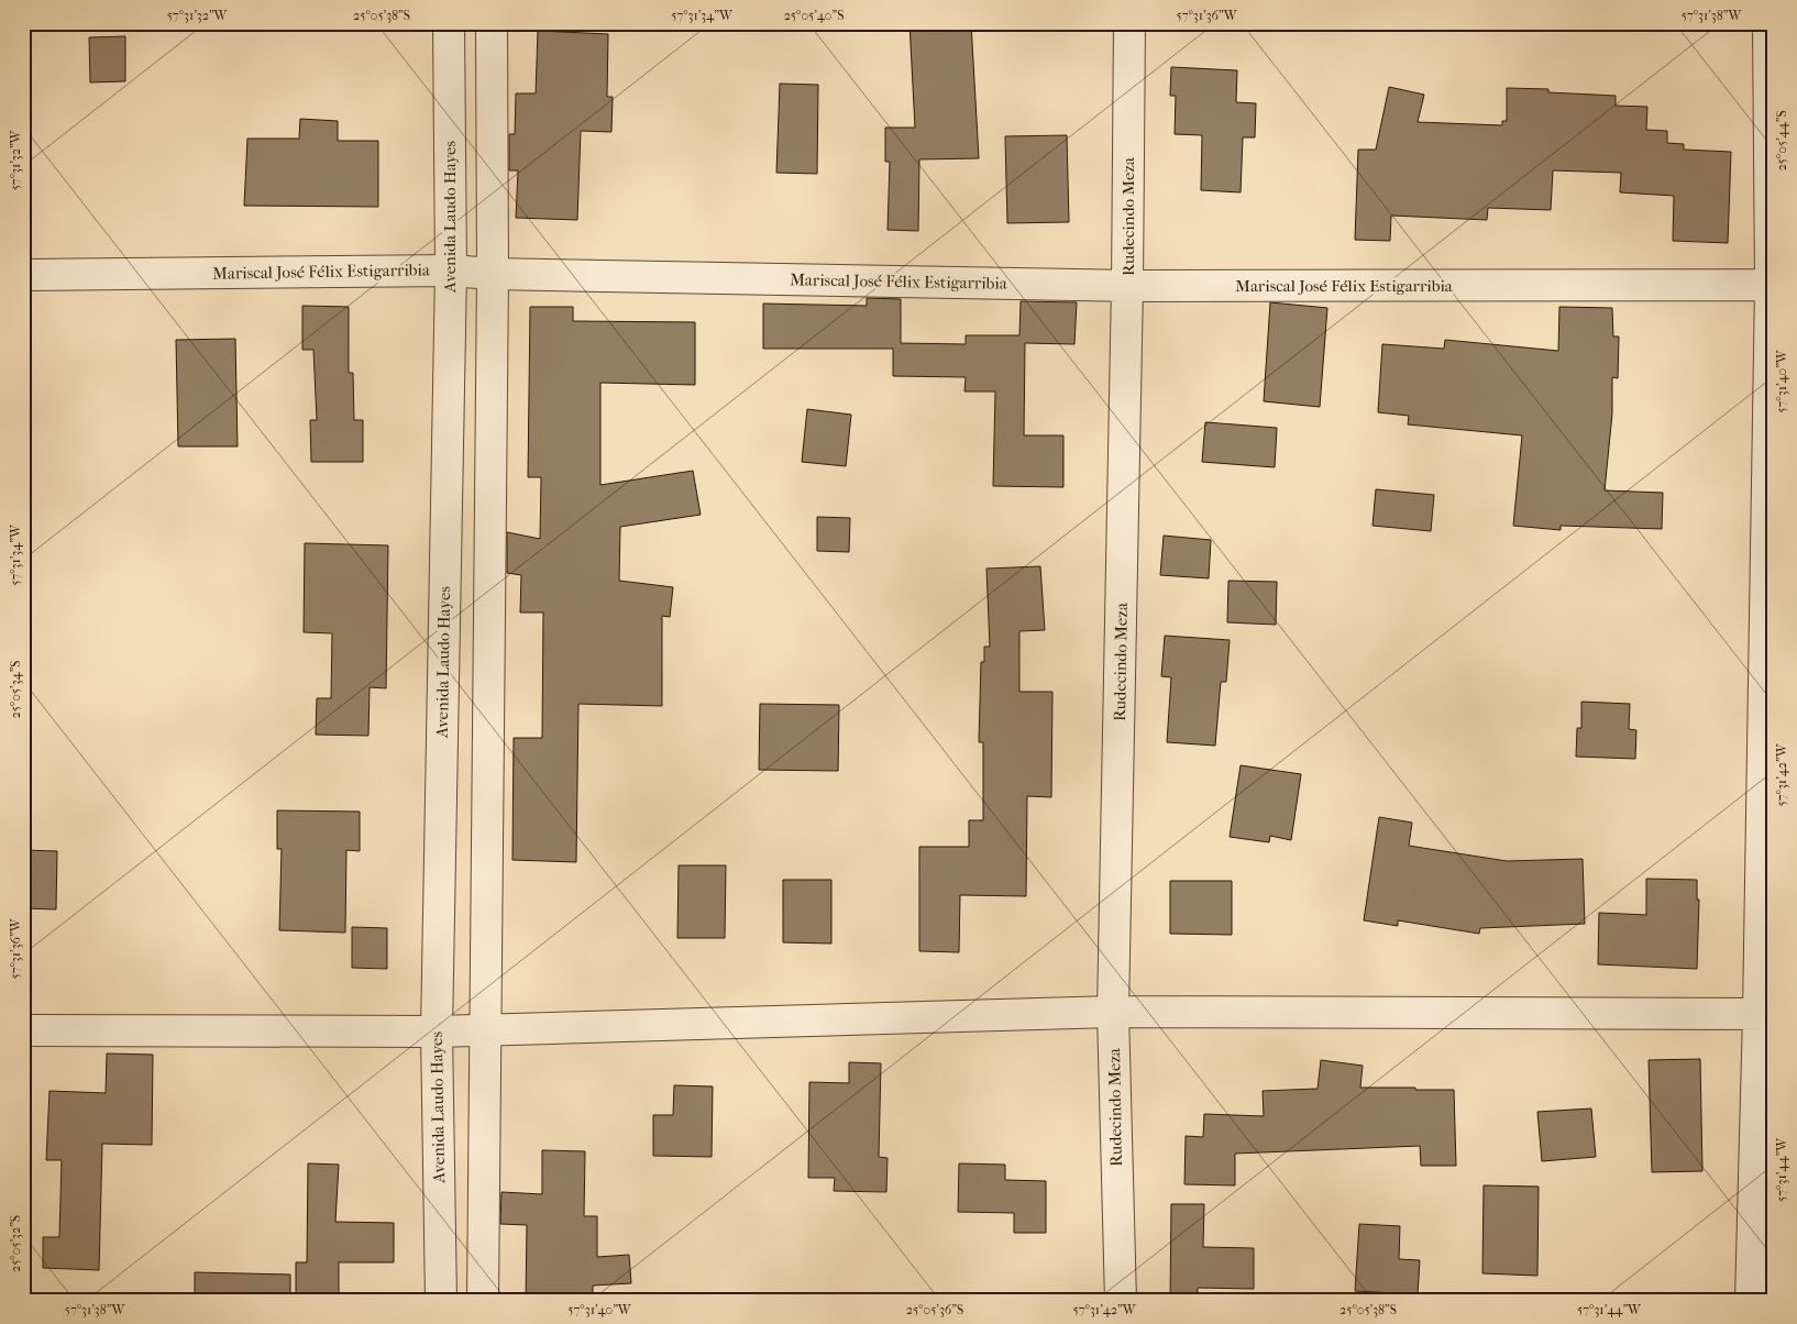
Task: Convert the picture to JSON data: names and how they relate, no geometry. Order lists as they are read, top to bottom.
{
  "streets": {
    "street": ["Avenida Laudo Hayes", "Rudecindo Meza", "Mariscal José Félix Estigarribia"]
  },
  "crossings": [
    ["Avenida Laudo Hayes", "Mariscal José Félix Estigarribia"],
    ["Rudecindo Meza", "Mariscal José Félix Estigarribia"]
  ],
  "coordinates": [
    "57°31'32\"W",
    "25°05'38\"S",
    "57°31'34\"W",
    "25°05'40\"S",
    "57°31'36\"W",
    "57°31'38\"W",
    "25°05'44\"S",
    "57°31'40\"W",
    "25°05'34\"S",
    "57°31'42\"W",
    "57°31'44\"W",
    "25°05'32\"S",
    "25°05'36\"S"
  ]
}
